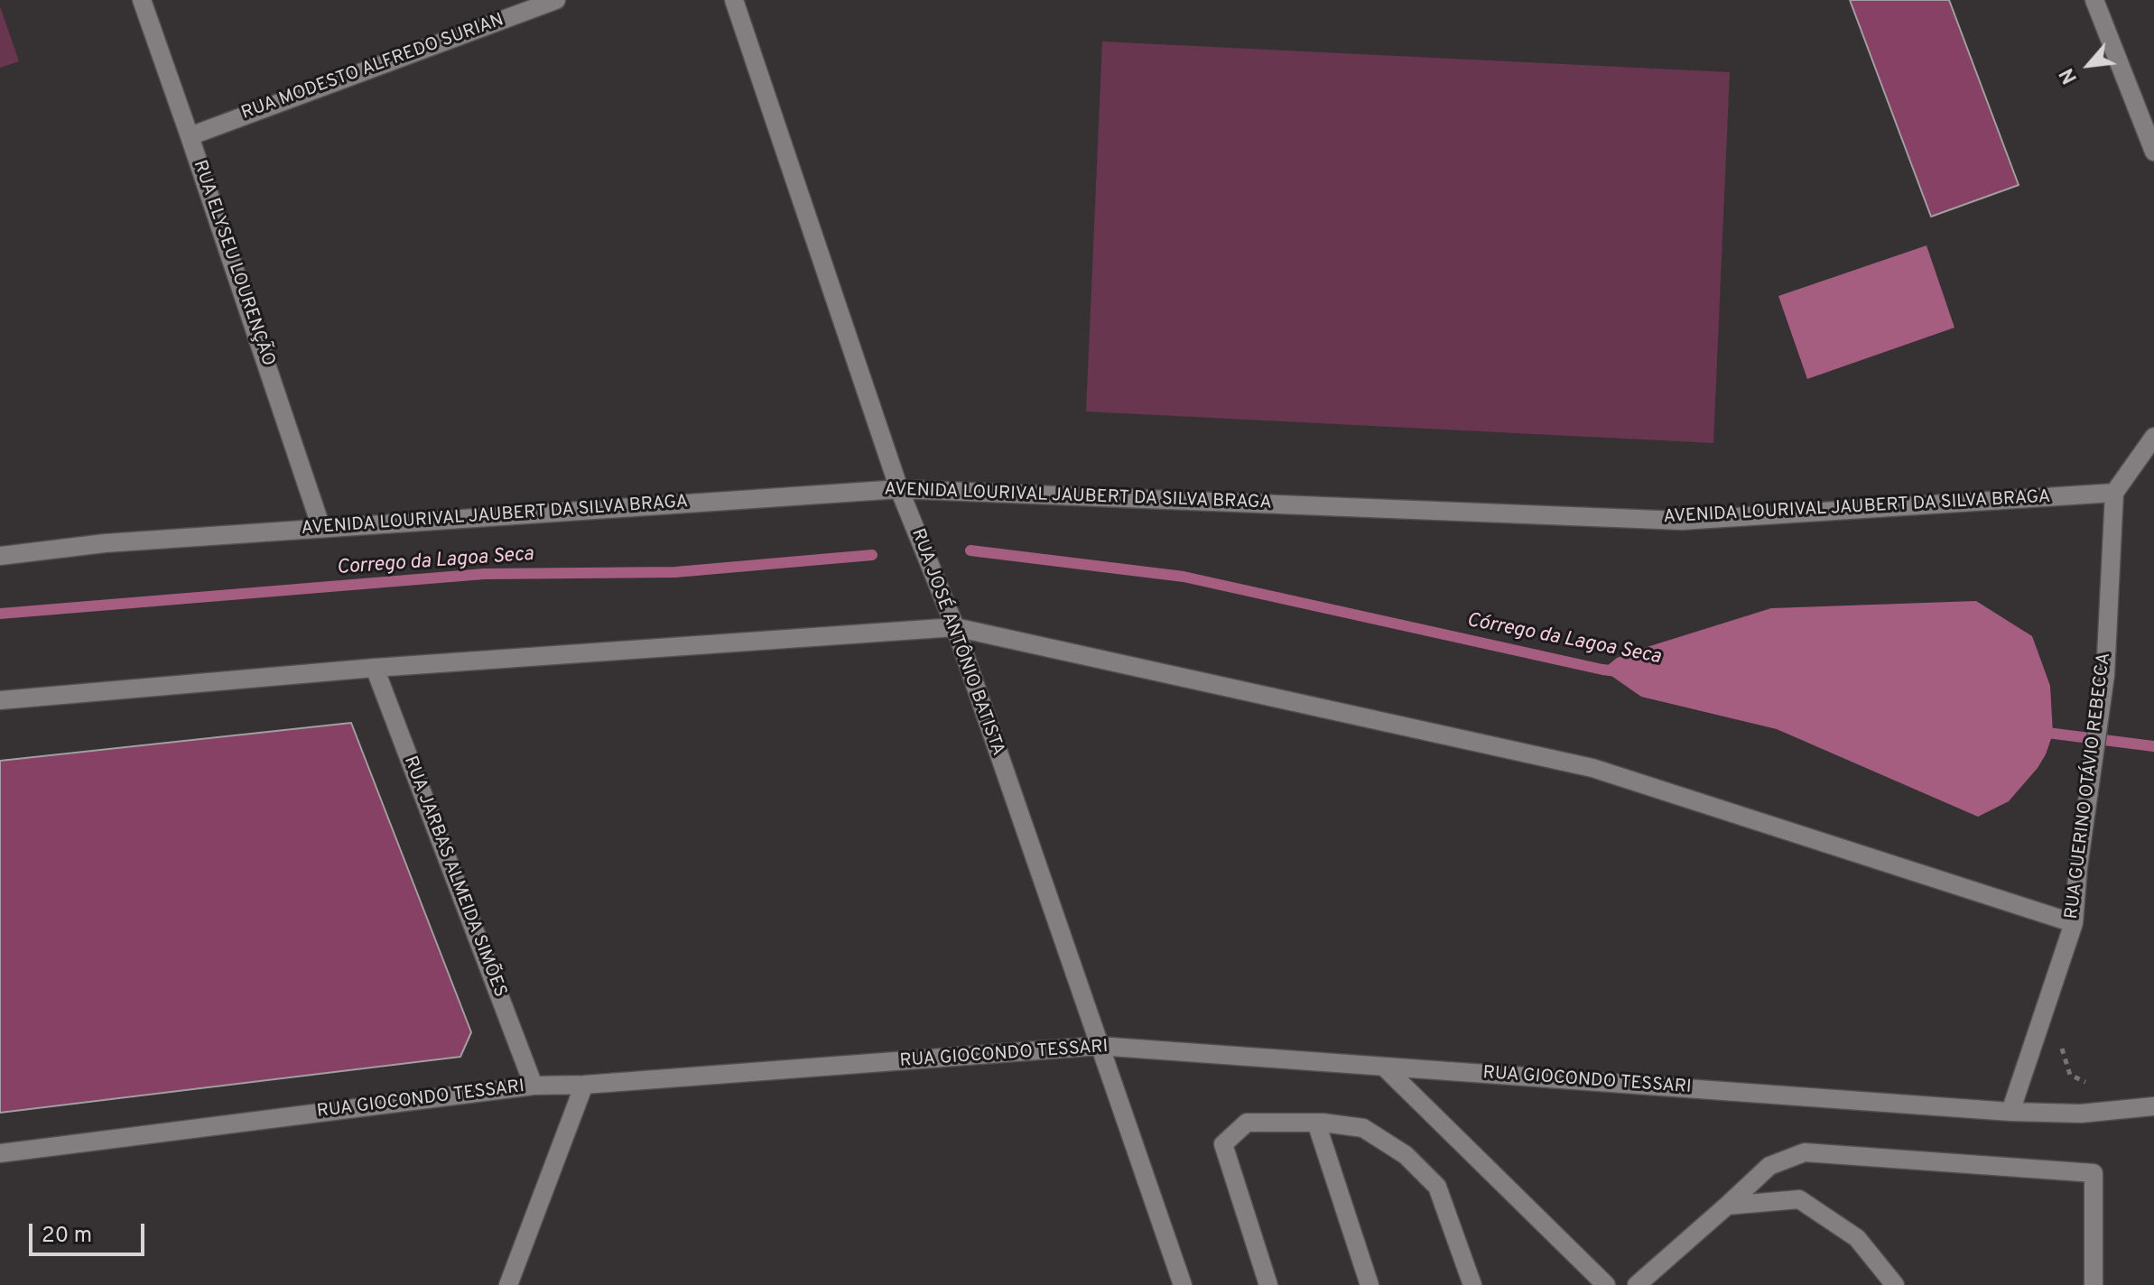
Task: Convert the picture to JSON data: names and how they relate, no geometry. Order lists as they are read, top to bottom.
{
  "streets": {
    "street": [
      "RUA MODESTO ALFREDO SURIAN",
      "RUA ELYSEU LOURENÇÃO",
      "AVENIDA LOURIVAL JAUBERT DA SILVA BRAGA",
      "RUA JOSÉ ANTÔNIO BATISTA",
      "RUA GUERINO OTÁVIO REBECCA",
      "RUA JARBAS ALMEIDA SIMÕES",
      "RUA GIOCONDO TESSARI"
    ]
  },
  "crossings": [
    ["RUA MODESTO ALFREDO SURIAN", "RUA ELYSEU LOURENÇÃO"],
    ["RUA ELYSEU LOURENÇÃO", "AVENIDA LOURIVAL JAUBERT DA SILVA BRAGA"],
    ["AVENIDA LOURIVAL JAUBERT DA SILVA BRAGA", "RUA JOSÉ ANTÔNIO BATISTA"],
    ["AVENIDA LOURIVAL JAUBERT DA SILVA BRAGA", "RUA GUERINO OTÁVIO REBECCA"],
    ["RUA JOSÉ ANTÔNIO BATISTA", "RUA GIOCONDO TESSARI"],
    ["RUA GUERINO OTÁVIO REBECCA", "RUA GIOCONDO TESSARI"],
    ["RUA JARBAS ALMEIDA SIMÕES", "RUA GIOCONDO TESSARI"]
  ],
  "water": ["Corrego da Lagoa Seca", "Córrego da Lagoa Seca"],
  "scale_bar": "20 m",
  "north": "bottom left"
}
